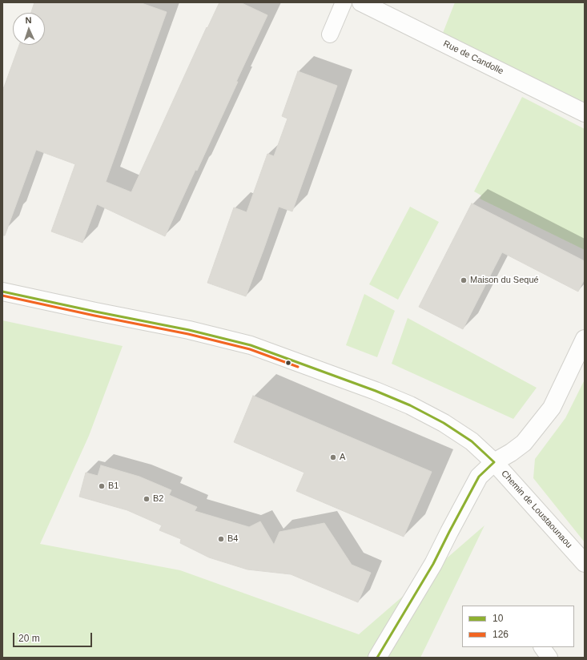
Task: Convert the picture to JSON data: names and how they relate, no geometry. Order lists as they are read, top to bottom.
{
  "streets": {
    "street": ["Rue de Candolle", "Chemin de Loustaounaou"]
  },
  "places": [
    "Maison du Sequé",
    "A",
    "B1",
    "B2",
    "B4"
  ],
  "lines": ["transit line 10", "transit line 126"],
  "legend": ["10", "126"],
  "scale_bar": "20 m",
  "north": "top"
}
